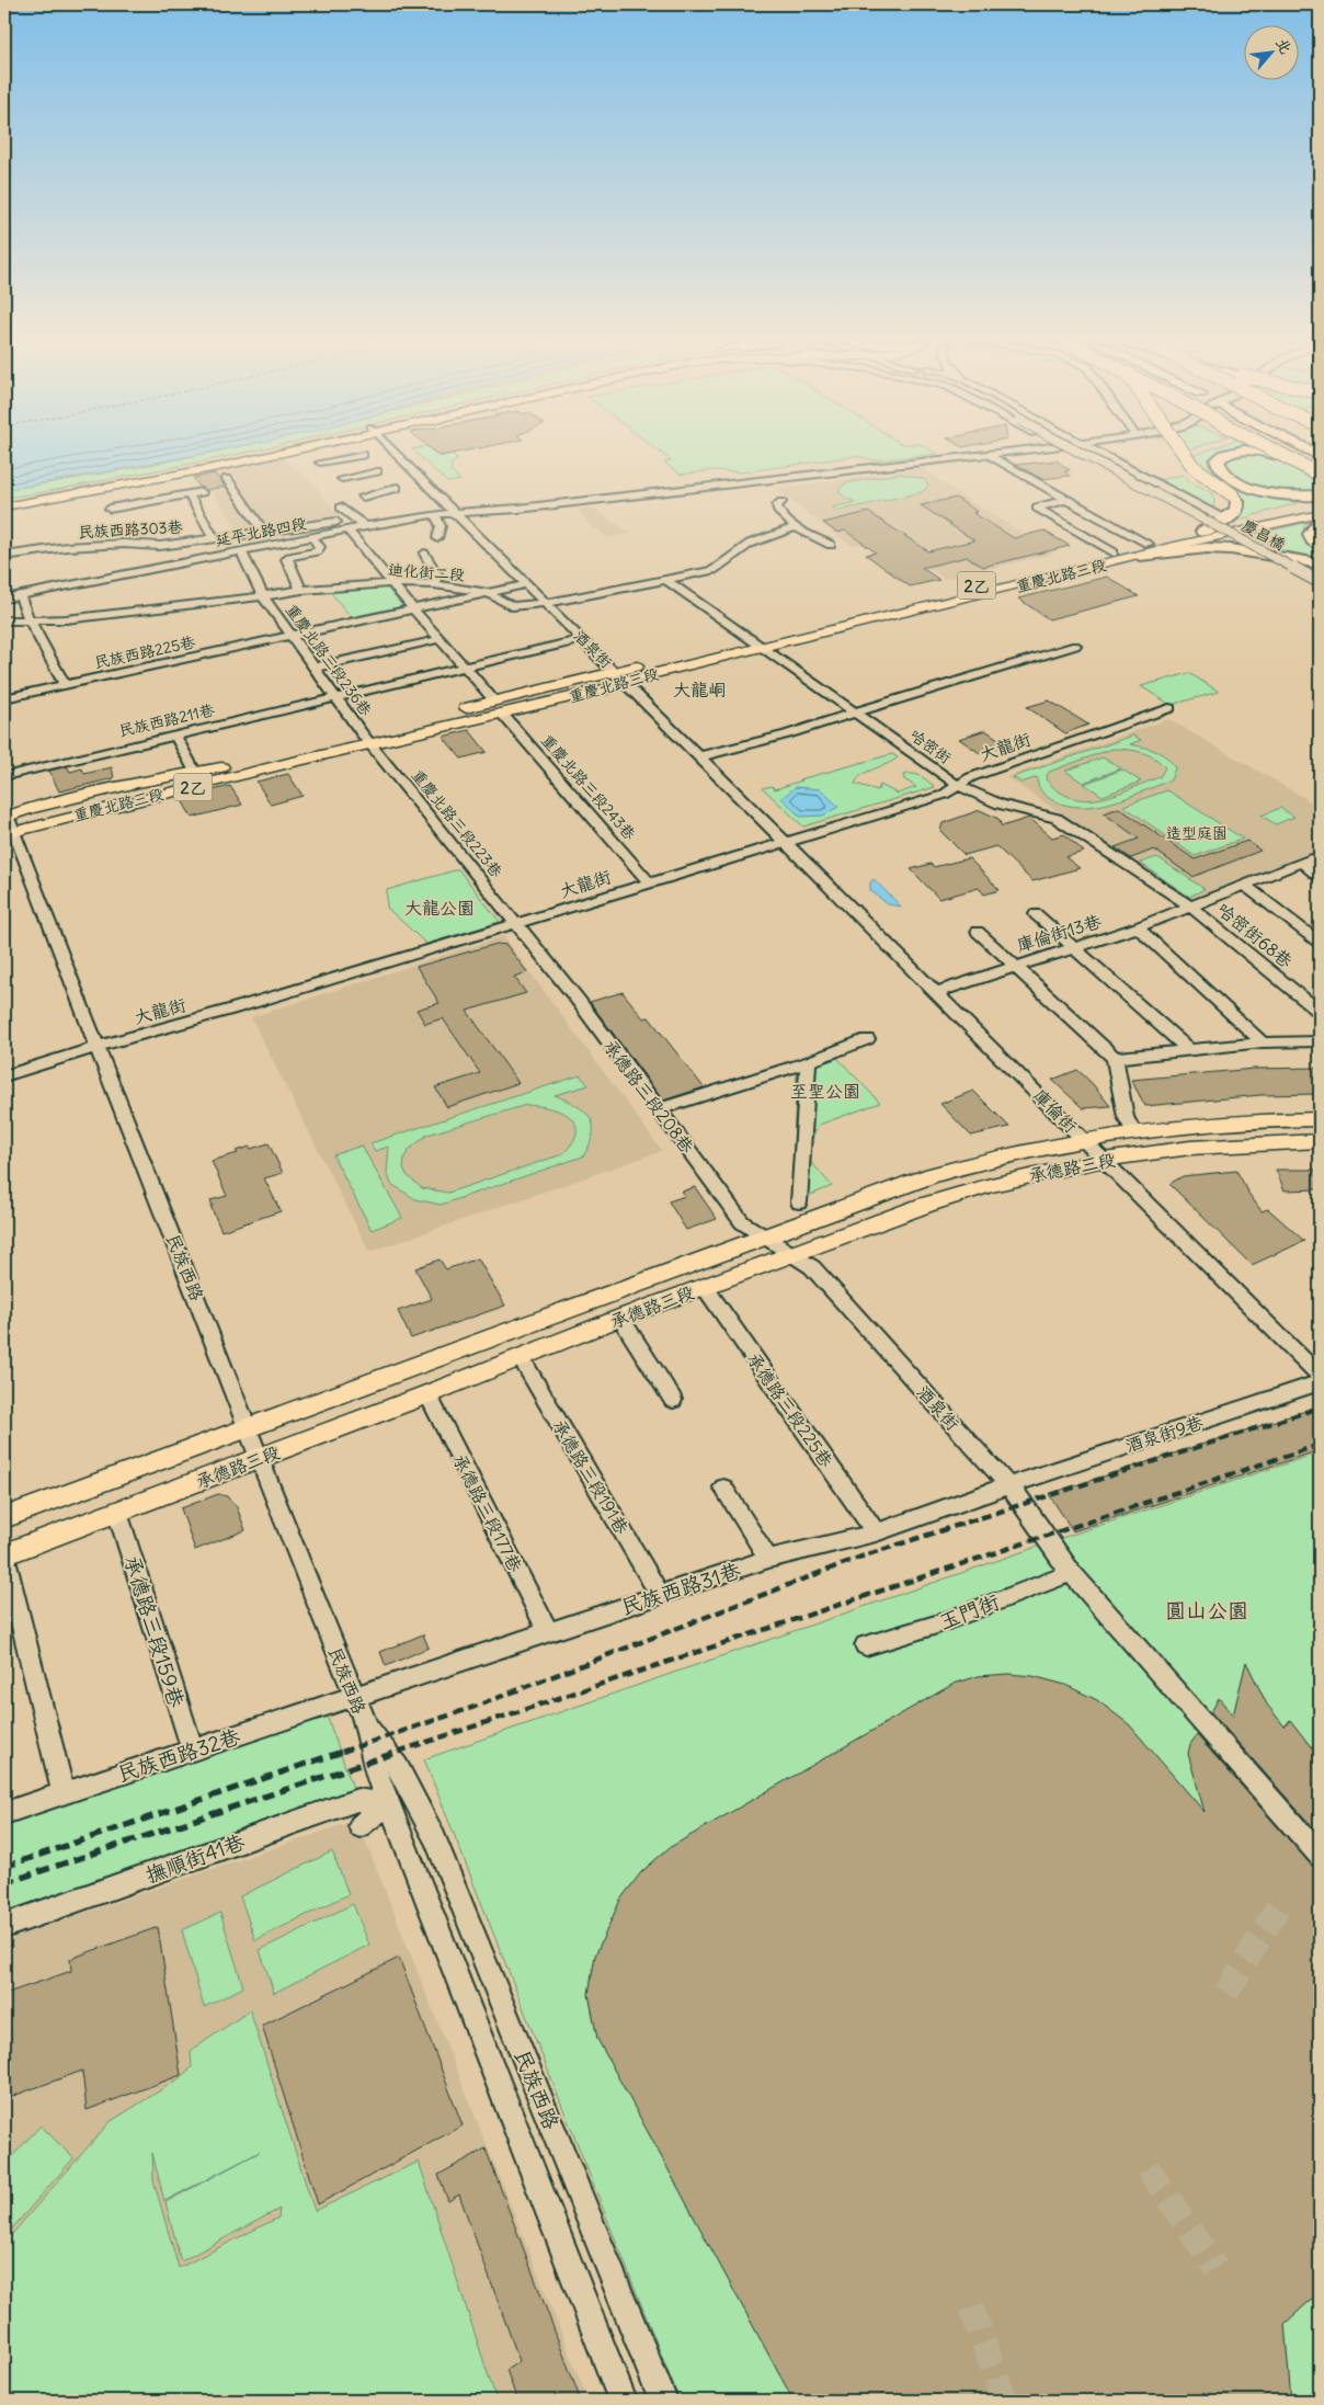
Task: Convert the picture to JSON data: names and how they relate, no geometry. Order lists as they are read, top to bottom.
{
  "streets": {
    "main road": ["重慶北路三段", "2乙", "承德路三段"],
    "street": [
      "民族西路303巷",
      "延平北路四段",
      "慶昌橋",
      "迪化街二段",
      "酒泉街",
      "民族西路225巷",
      "重慶北路三段236巷",
      "民族西路211巷",
      "哈密街",
      "大龍街",
      "重慶北路三段243巷",
      "重慶北路三段223巷",
      "庫倫街13巷",
      "哈密街68巷",
      "承德路三段208巷",
      "庫倫街",
      "民族西路",
      "承德路三段225巷",
      "酒泉街9巷",
      "承德路三段191巷",
      "承德路三段177巷",
      "民族西路31巷",
      "玉門街",
      "承德路三段159巷",
      "民族西路32巷",
      "撫順街41巷"
    ]
  },
  "crossings": [
    ["民族西路303巷", "延平北路四段"],
    ["延平北路四段", "酒泉街"],
    ["延平北路四段", "重慶北路三段236巷"],
    ["迪化街二段", "酒泉街"],
    ["迪化街二段", "民族西路225巷"],
    ["迪化街二段", "重慶北路三段236巷"],
    ["迪化街二段", "哈密街"],
    ["重慶北路三段", "酒泉街"],
    ["重慶北路三段", "重慶北路三段236巷"],
    ["重慶北路三段", "哈密街"],
    ["重慶北路三段", "重慶北路三段243巷"],
    ["重慶北路三段", "重慶北路三段223巷"],
    ["重慶北路三段", "民族西路"],
    ["酒泉街", "民族西路225巷"],
    ["酒泉街", "民族西路211巷"],
    ["酒泉街", "大龍街"],
    ["酒泉街", "承德路三段208巷"],
    ["酒泉街", "庫倫街"],
    ["酒泉街", "承德路三段"],
    ["酒泉街", "酒泉街9巷"],
    ["酒泉街", "民族西路31巷"],
    ["酒泉街", "玉門街"],
    ["民族西路225巷", "重慶北路三段236巷"],
    ["重慶北路三段236巷", "民族西路211巷"],
    ["重慶北路三段236巷", "重慶北路三段223巷"],
    ["哈密街", "大龍街"],
    ["哈密街", "庫倫街13巷"],
    ["哈密街", "哈密街68巷"],
    ["大龍街", "重慶北路三段243巷"],
    ["大龍街", "重慶北路三段223巷"],
    ["大龍街", "承德路三段208巷"],
    ["大龍街", "民族西路"],
    ["重慶北路三段223巷", "承德路三段208巷"],
    ["庫倫街13巷", "哈密街68巷"],
    ["庫倫街13巷", "庫倫街"],
    ["承德路三段208巷", "承德路三段"],
    ["庫倫街", "承德路三段"],
    ["承德路三段", "民族西路"],
    ["承德路三段", "承德路三段225巷"],
    ["承德路三段", "承德路三段191巷"],
    ["承德路三段", "承德路三段177巷"],
    ["承德路三段", "承德路三段159巷"],
    ["民族西路", "民族西路31巷"],
    ["民族西路", "民族西路32巷"],
    ["民族西路", "撫順街41巷"],
    ["承德路三段225巷", "民族西路31巷"],
    ["酒泉街9巷", "民族西路31巷"],
    ["承德路三段191巷", "民族西路31巷"],
    ["承德路三段177巷", "民族西路31巷"],
    ["民族西路31巷", "民族西路32巷"],
    ["承德路三段159巷", "民族西路32巷"]
  ],
  "districts": ["大龍峒"],
  "parks": [
    "造型庭園",
    "大龍公園",
    "至聖公園",
    "圓山公園"
  ],
  "north": "top right"
}
